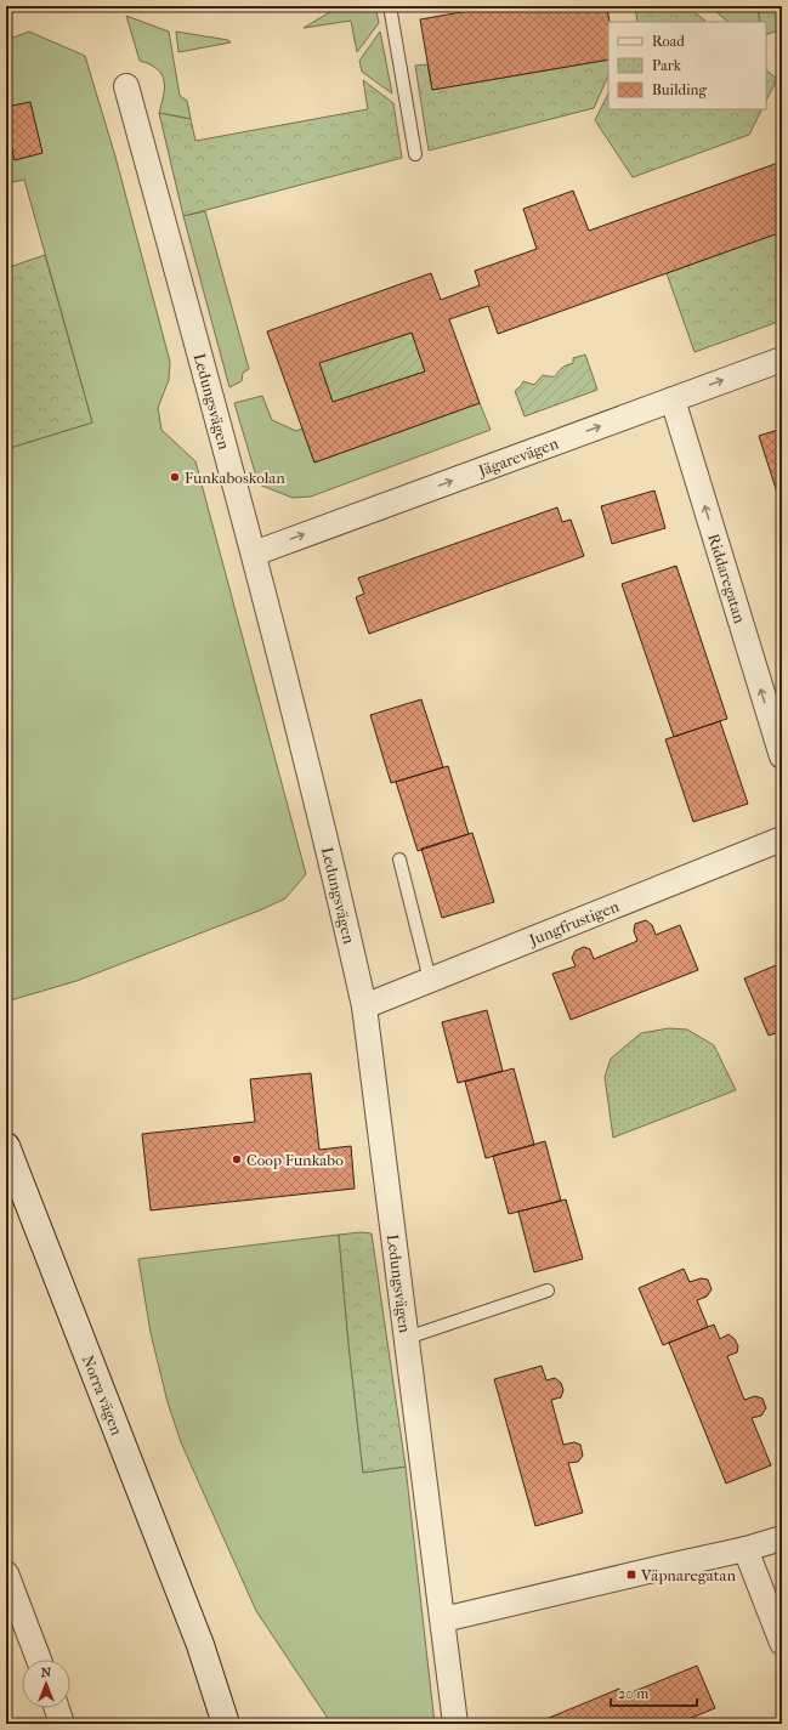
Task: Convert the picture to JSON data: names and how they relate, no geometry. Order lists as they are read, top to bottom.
{
  "streets": {
    "main road": ["Norra vägen"],
    "street": [
      "Ledungsvägen",
      "Jägarevägen",
      "Riddaregatan",
      "Jungfrustigen"
    ]
  },
  "crossings": [
    ["Ledungsvägen", "Jägarevägen"],
    ["Ledungsvägen", "Jungfrustigen"],
    ["Jägarevägen", "Riddaregatan"]
  ],
  "one_way": ["Jägarevägen", "Riddaregatan"],
  "places": {
    "other": ["Funkaboskolan", "Coop Funkabo"],
    "transit": ["Väpnaregatan"]
  },
  "legend": ["Road", "Park", "Building"],
  "scale_bar": "20 m",
  "north": "top"
}
